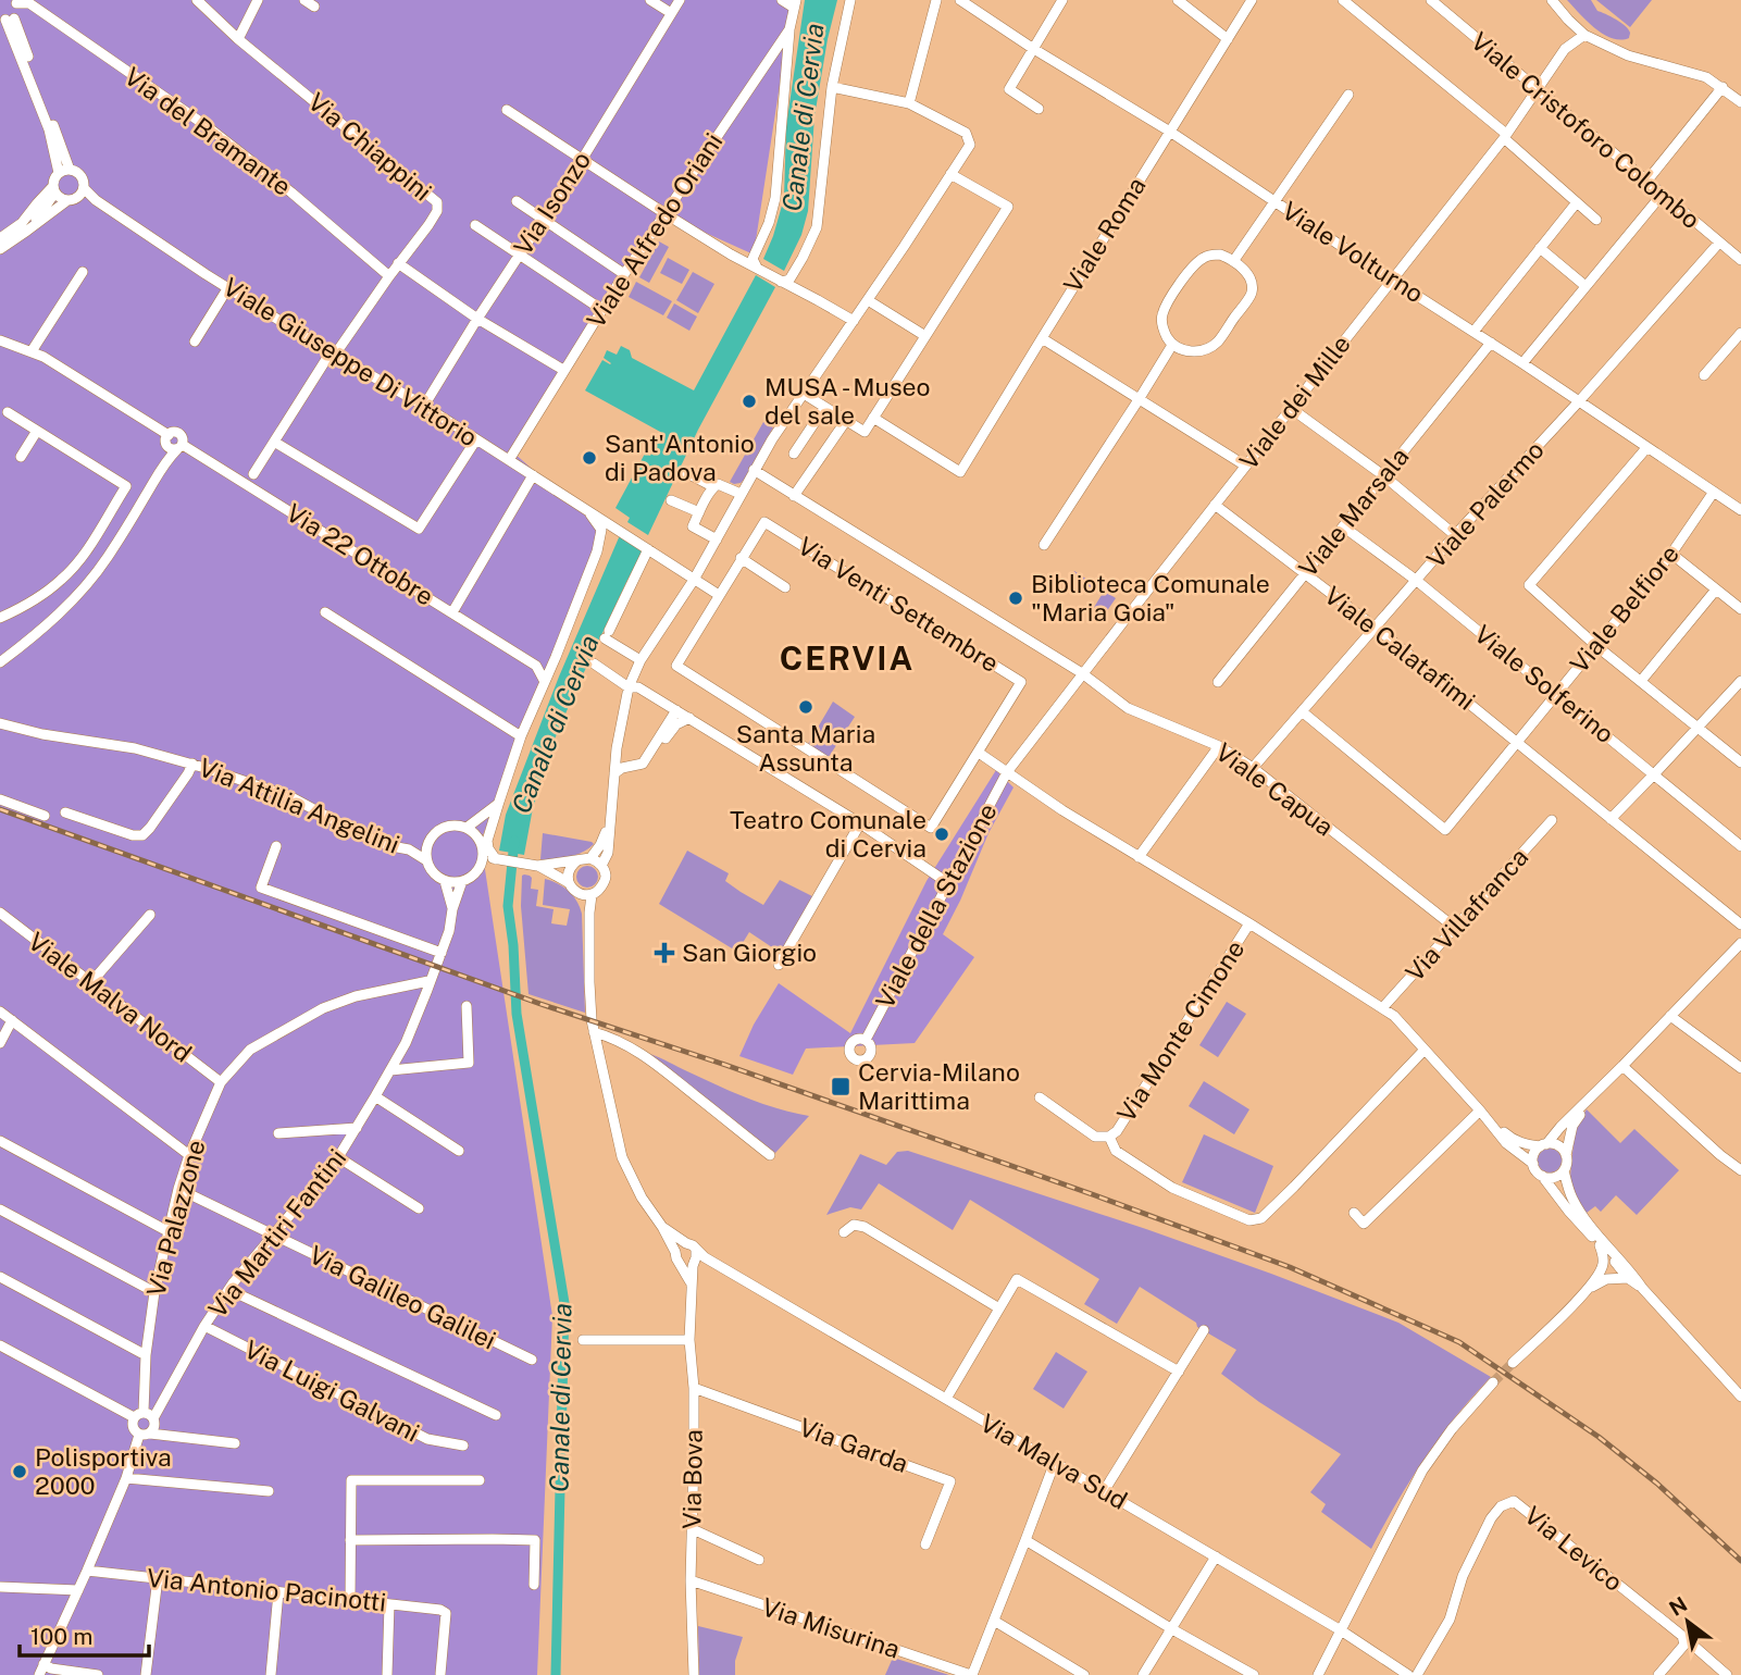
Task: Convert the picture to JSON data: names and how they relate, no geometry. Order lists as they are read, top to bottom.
{
  "streets": {
    "street": [
      "Viale Cristoforo Colombo",
      "Via del Bramante",
      "Via Chiappini",
      "Via Isonzo",
      "Viale Alfredo Oriani",
      "Viale Roma",
      "Viale Volturno",
      "Viale Giuseppe Di Vittorio",
      "Viale dei Mille",
      "Viale Palermo",
      "Viale Marsala",
      "Via 22 Ottobre",
      "Via Venti Settembre",
      "Viale Belfiore",
      "Viale Calatafimi",
      "Viale Solferino",
      "Viale Capua",
      "Via Attilia Angelini",
      "Viale della Stazione",
      "Via Villafranca",
      "Viale Malva Nord",
      "Via Monte Cimone",
      "Via Palazzone",
      "Via Martiri Fantini",
      "Via Galileo Galilei",
      "Via Luigi Galvani",
      "Via Garda",
      "Via Malva Sud",
      "Via Bova",
      "Via Levico",
      "Via Antonio Pacinotti",
      "Via Misurina"
    ]
  },
  "crossings": [
    ["Viale Cristoforo Colombo", "Viale dei Mille"],
    ["Viale Cristoforo Colombo", "Viale Palermo"],
    ["Via del Bramante", "Via Chiappini"],
    ["Via Chiappini", "Viale Giuseppe Di Vittorio"],
    ["Via Isonzo", "Viale Giuseppe Di Vittorio"],
    ["Viale Alfredo Oriani", "Viale Giuseppe Di Vittorio"],
    ["Viale Roma", "Viale Volturno"],
    ["Viale Volturno", "Viale dei Mille"],
    ["Viale Volturno", "Viale Palermo"],
    ["Viale Volturno", "Viale Marsala"],
    ["Viale Volturno", "Viale Belfiore"],
    ["Viale Giuseppe Di Vittorio", "Via Venti Settembre"],
    ["Viale dei Mille", "Viale Calatafimi"],
    ["Viale dei Mille", "Viale Capua"],
    ["Viale dei Mille", "Viale della Stazione"],
    ["Viale Palermo", "Viale Belfiore"],
    ["Viale Palermo", "Viale Calatafimi"],
    ["Viale Palermo", "Viale Solferino"],
    ["Viale Palermo", "Viale Capua"],
    ["Viale Marsala", "Viale Calatafimi"],
    ["Viale Marsala", "Viale Solferino"],
    ["Viale Belfiore", "Viale Calatafimi"],
    ["Viale Belfiore", "Viale Solferino"],
    ["Viale Capua", "Via Villafranca"],
    ["Via Attilia Angelini", "Via Martiri Fantini"],
    ["Viale Malva Nord", "Via Palazzone"],
    ["Via Palazzone", "Via Martiri Fantini"],
    ["Via Palazzone", "Via Galileo Galilei"],
    ["Via Martiri Fantini", "Via Galileo Galilei"],
    ["Via Martiri Fantini", "Via Luigi Galvani"],
    ["Via Martiri Fantini", "Via Antonio Pacinotti"],
    ["Via Garda", "Via Bova"],
    ["Via Malva Sud", "Via Bova"],
    ["Via Bova", "Via Misurina"]
  ],
  "districts": ["CERVIA"],
  "water": ["Canale di Cervia"],
  "places": {
    "other": [
      "MUSA - Museo del sale",
      "Sant'Antonio di Padova",
      "Biblioteca Comunale \"Maria Goia\"",
      "Santa Maria Assunta",
      "Teatro Comunale di Cervia",
      "Polisportiva 2000"
    ],
    "health": ["San Giorgio"],
    "transit": ["Cervia-Milano Marittima"]
  },
  "scale_bar": "100 m",
  "north": "top left"
}
